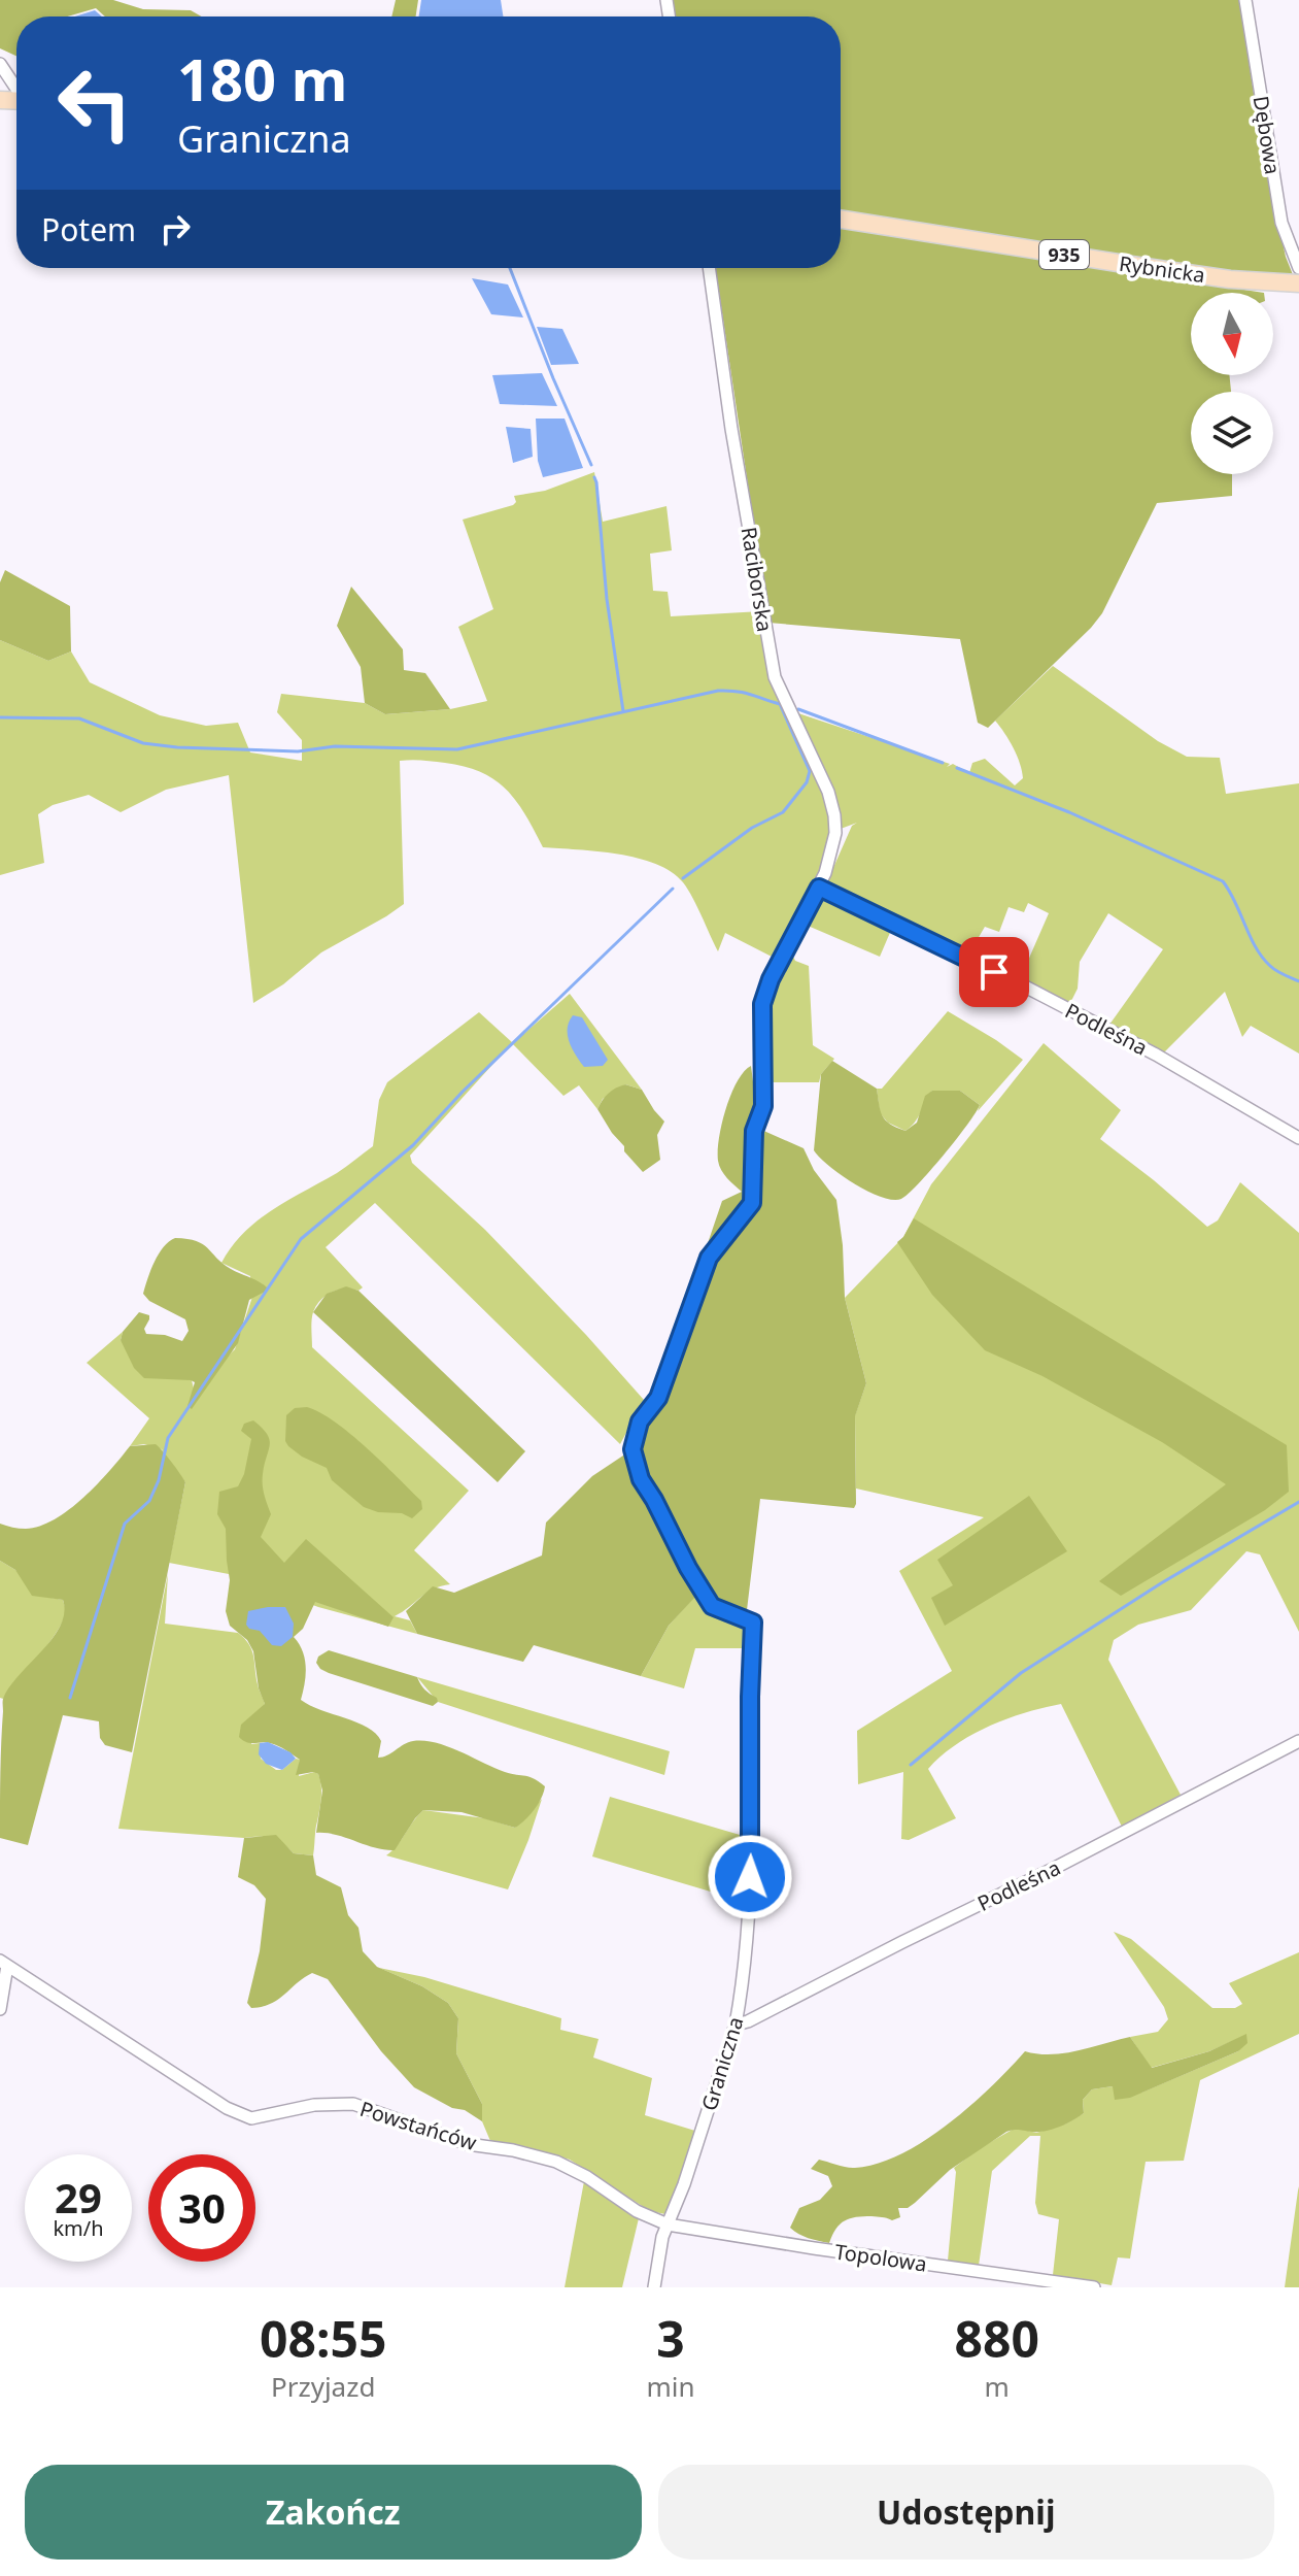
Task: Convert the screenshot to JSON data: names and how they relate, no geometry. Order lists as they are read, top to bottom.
{
  "streets": {
    "main road": ["935", "Rybnicka"],
    "street": [
      "Dębowa",
      "Raciborska",
      "Podleśna",
      "Graniczna",
      "Powstańców",
      "Topolowa"
    ]
  },
  "crossings": [
    ["Raciborska", "Podleśna"],
    ["Raciborska", "Graniczna"],
    ["Podleśna", "Graniczna"],
    ["Graniczna", "Powstańców"],
    ["Graniczna", "Topolowa"],
    ["Powstańców", "Topolowa"]
  ],
  "north": "bottom",
  "page": {
    "turn": ["180 m", "Graniczna"],
    "then": "Potem",
    "speed": "29 km/h",
    "limit": "30",
    "eta": [
      "08:55",
      "Przyjazd",
      "3",
      "min",
      "880",
      "m"
    ],
    "buttons": ["Zakończ", "Udostępnij"]
  }
}
